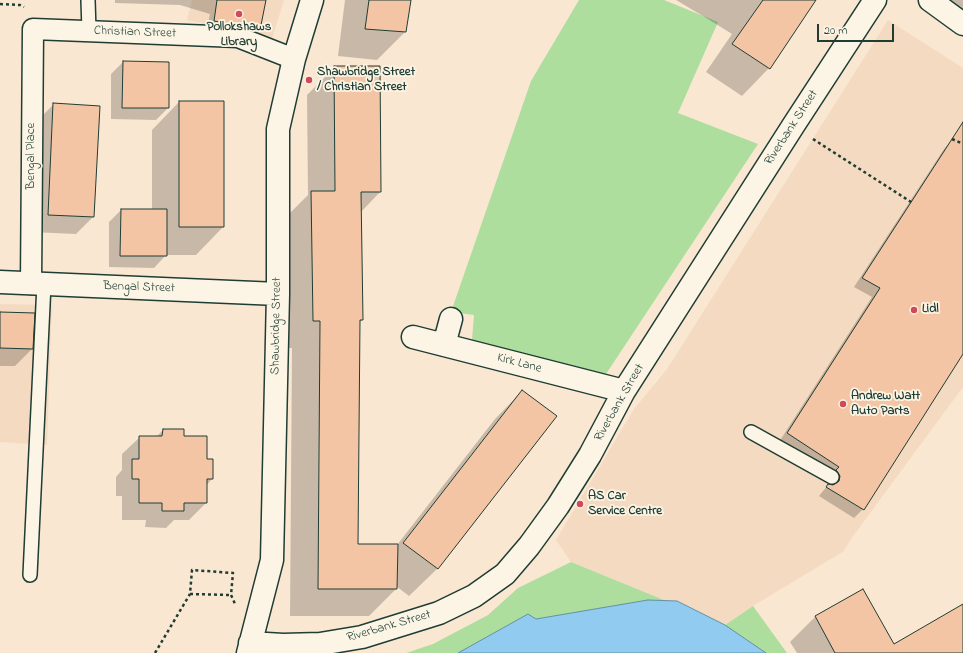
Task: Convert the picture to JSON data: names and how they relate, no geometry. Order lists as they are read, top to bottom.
{
  "streets": {
    "street": [
      "Christian Street",
      "Riverbank Street",
      "Bengal Place",
      "Bengal Street",
      "Shawbridge Street",
      "Kirk Lane"
    ]
  },
  "crossings": [
    ["Christian Street", "Bengal Place"],
    ["Christian Street", "Shawbridge Street"],
    ["Riverbank Street", "Shawbridge Street"],
    ["Riverbank Street", "Kirk Lane"],
    ["Bengal Place", "Bengal Street"],
    ["Bengal Street", "Shawbridge Street"]
  ],
  "places": [
    "Pollokshaws Library",
    "Shawbridge Street / Christian Street",
    "Lidl",
    "Andrew Watt Auto Parts",
    "AS Car Service Centre"
  ],
  "scale_bar": "20 m"
}
